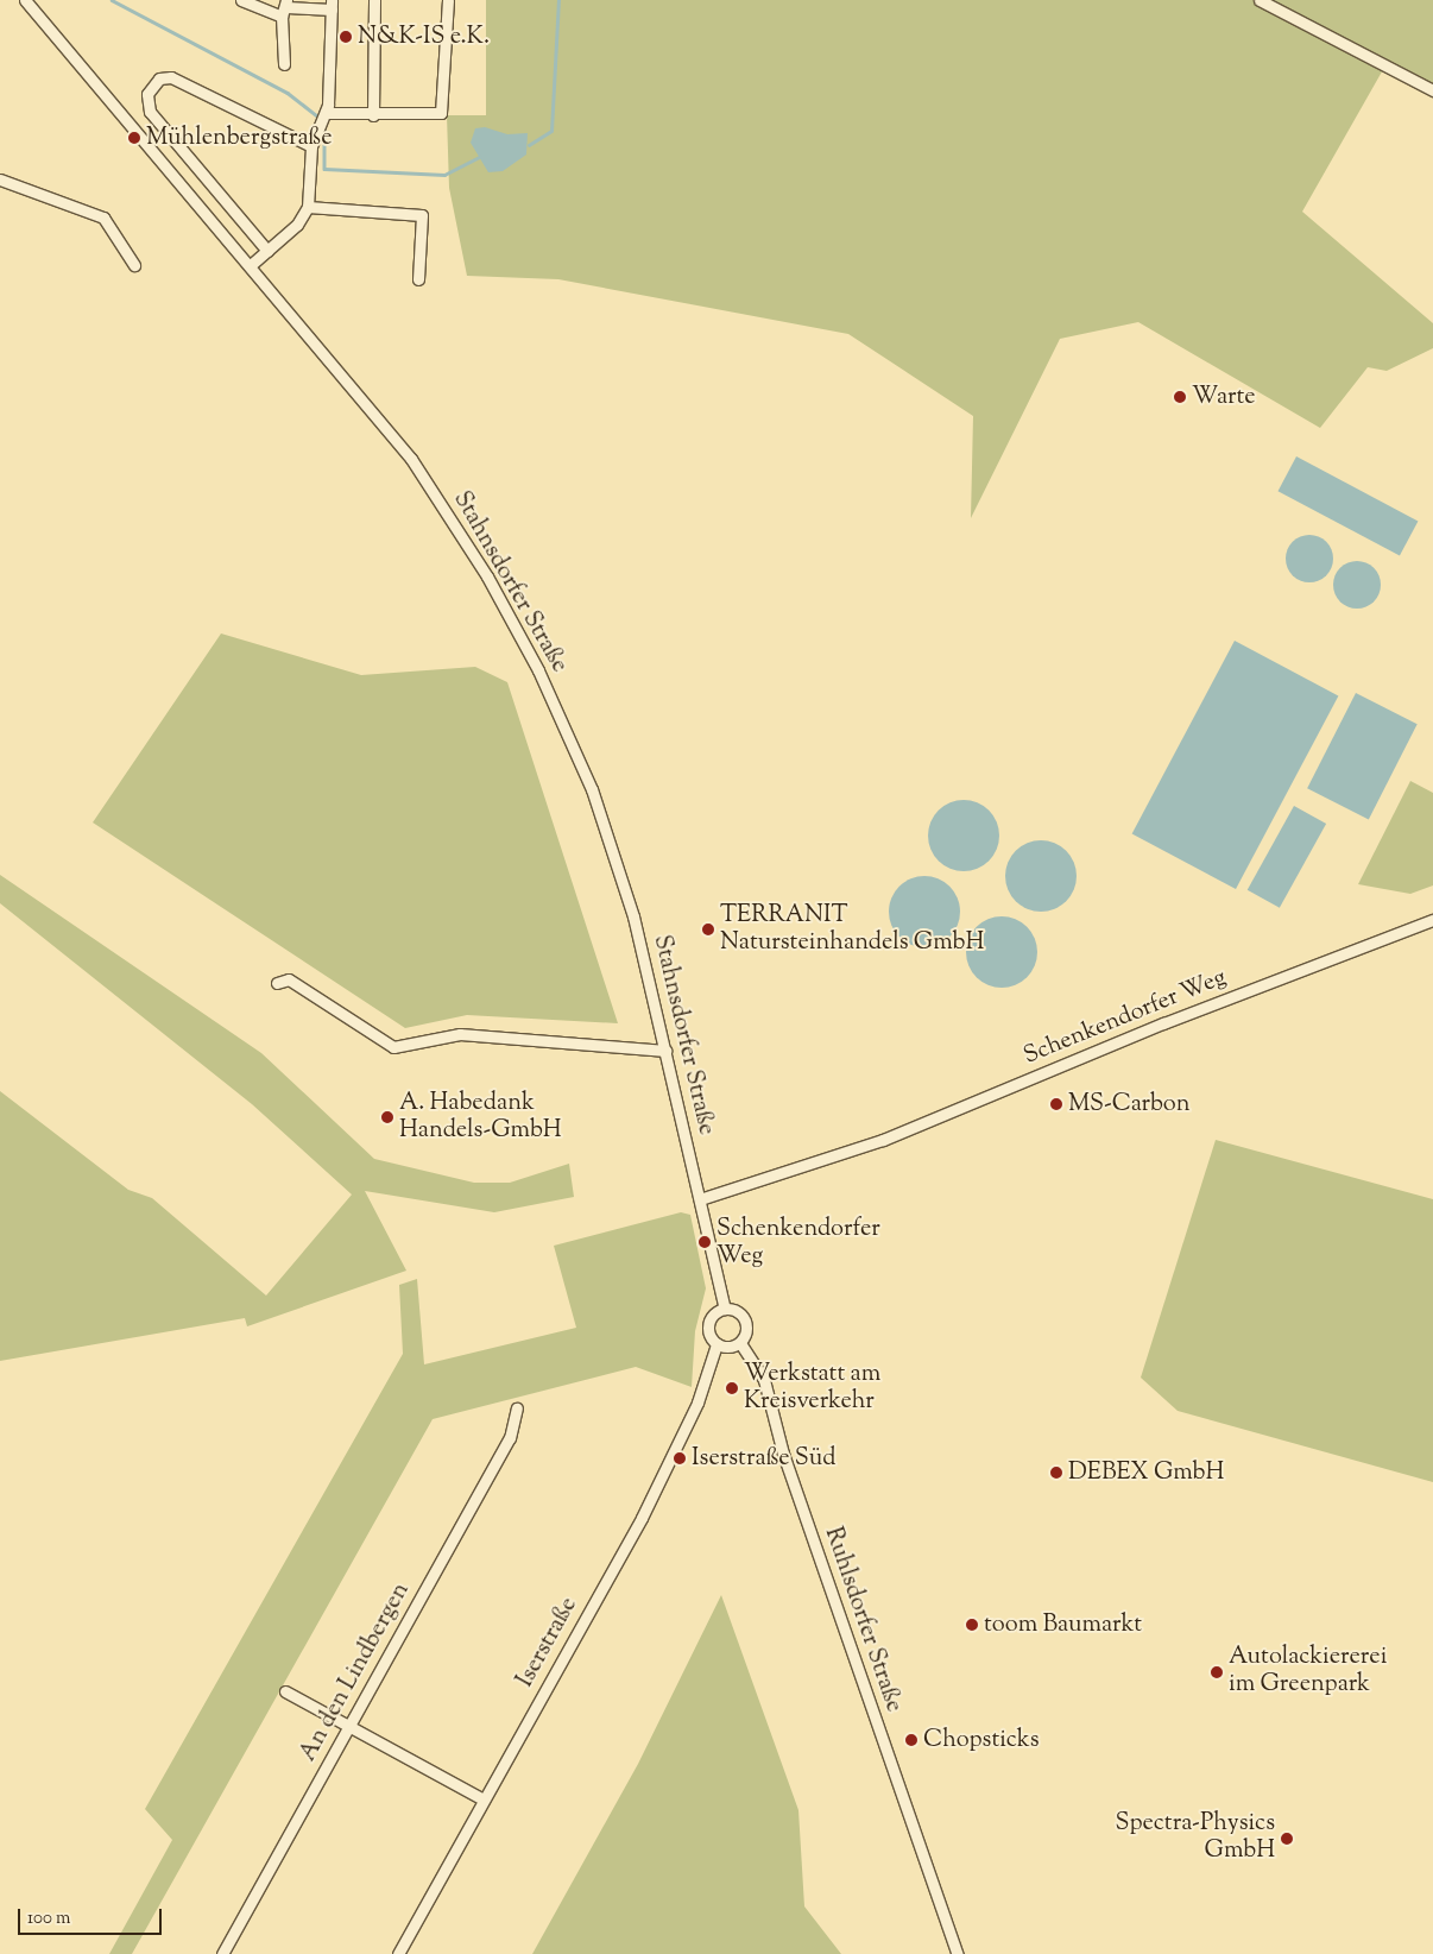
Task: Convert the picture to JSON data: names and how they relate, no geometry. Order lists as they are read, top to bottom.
{
  "streets": {
    "street": [
      "Stahnsdorfer Straße",
      "Schenkendorfer Weg",
      "Ruhlsdorfer Straße",
      "Iserstraße",
      "An den Lindbergen"
    ]
  },
  "crossings": [
    ["Stahnsdorfer Straße", "Schenkendorfer Weg"],
    ["Stahnsdorfer Straße", "Ruhlsdorfer Straße"],
    ["Stahnsdorfer Straße", "Iserstraße"],
    ["Ruhlsdorfer Straße", "Iserstraße"]
  ],
  "places": [
    "N&K-IS e.K.",
    "Mühlenbergstraße",
    "Warte",
    "TERRANIT Natursteinhandels GmbH",
    "MS-Carbon",
    "A. Habedank Handels-GmbH",
    "Schenkendorfer Weg",
    "Werkstatt am Kreisverkehr",
    "Iserstraße Süd",
    "DEBEX GmbH",
    "toom Baumarkt",
    "Autolackiererei im Greenpark",
    "Chopsticks",
    "Spectra-Physics GmbH"
  ],
  "scale_bar": "100 m"
}
